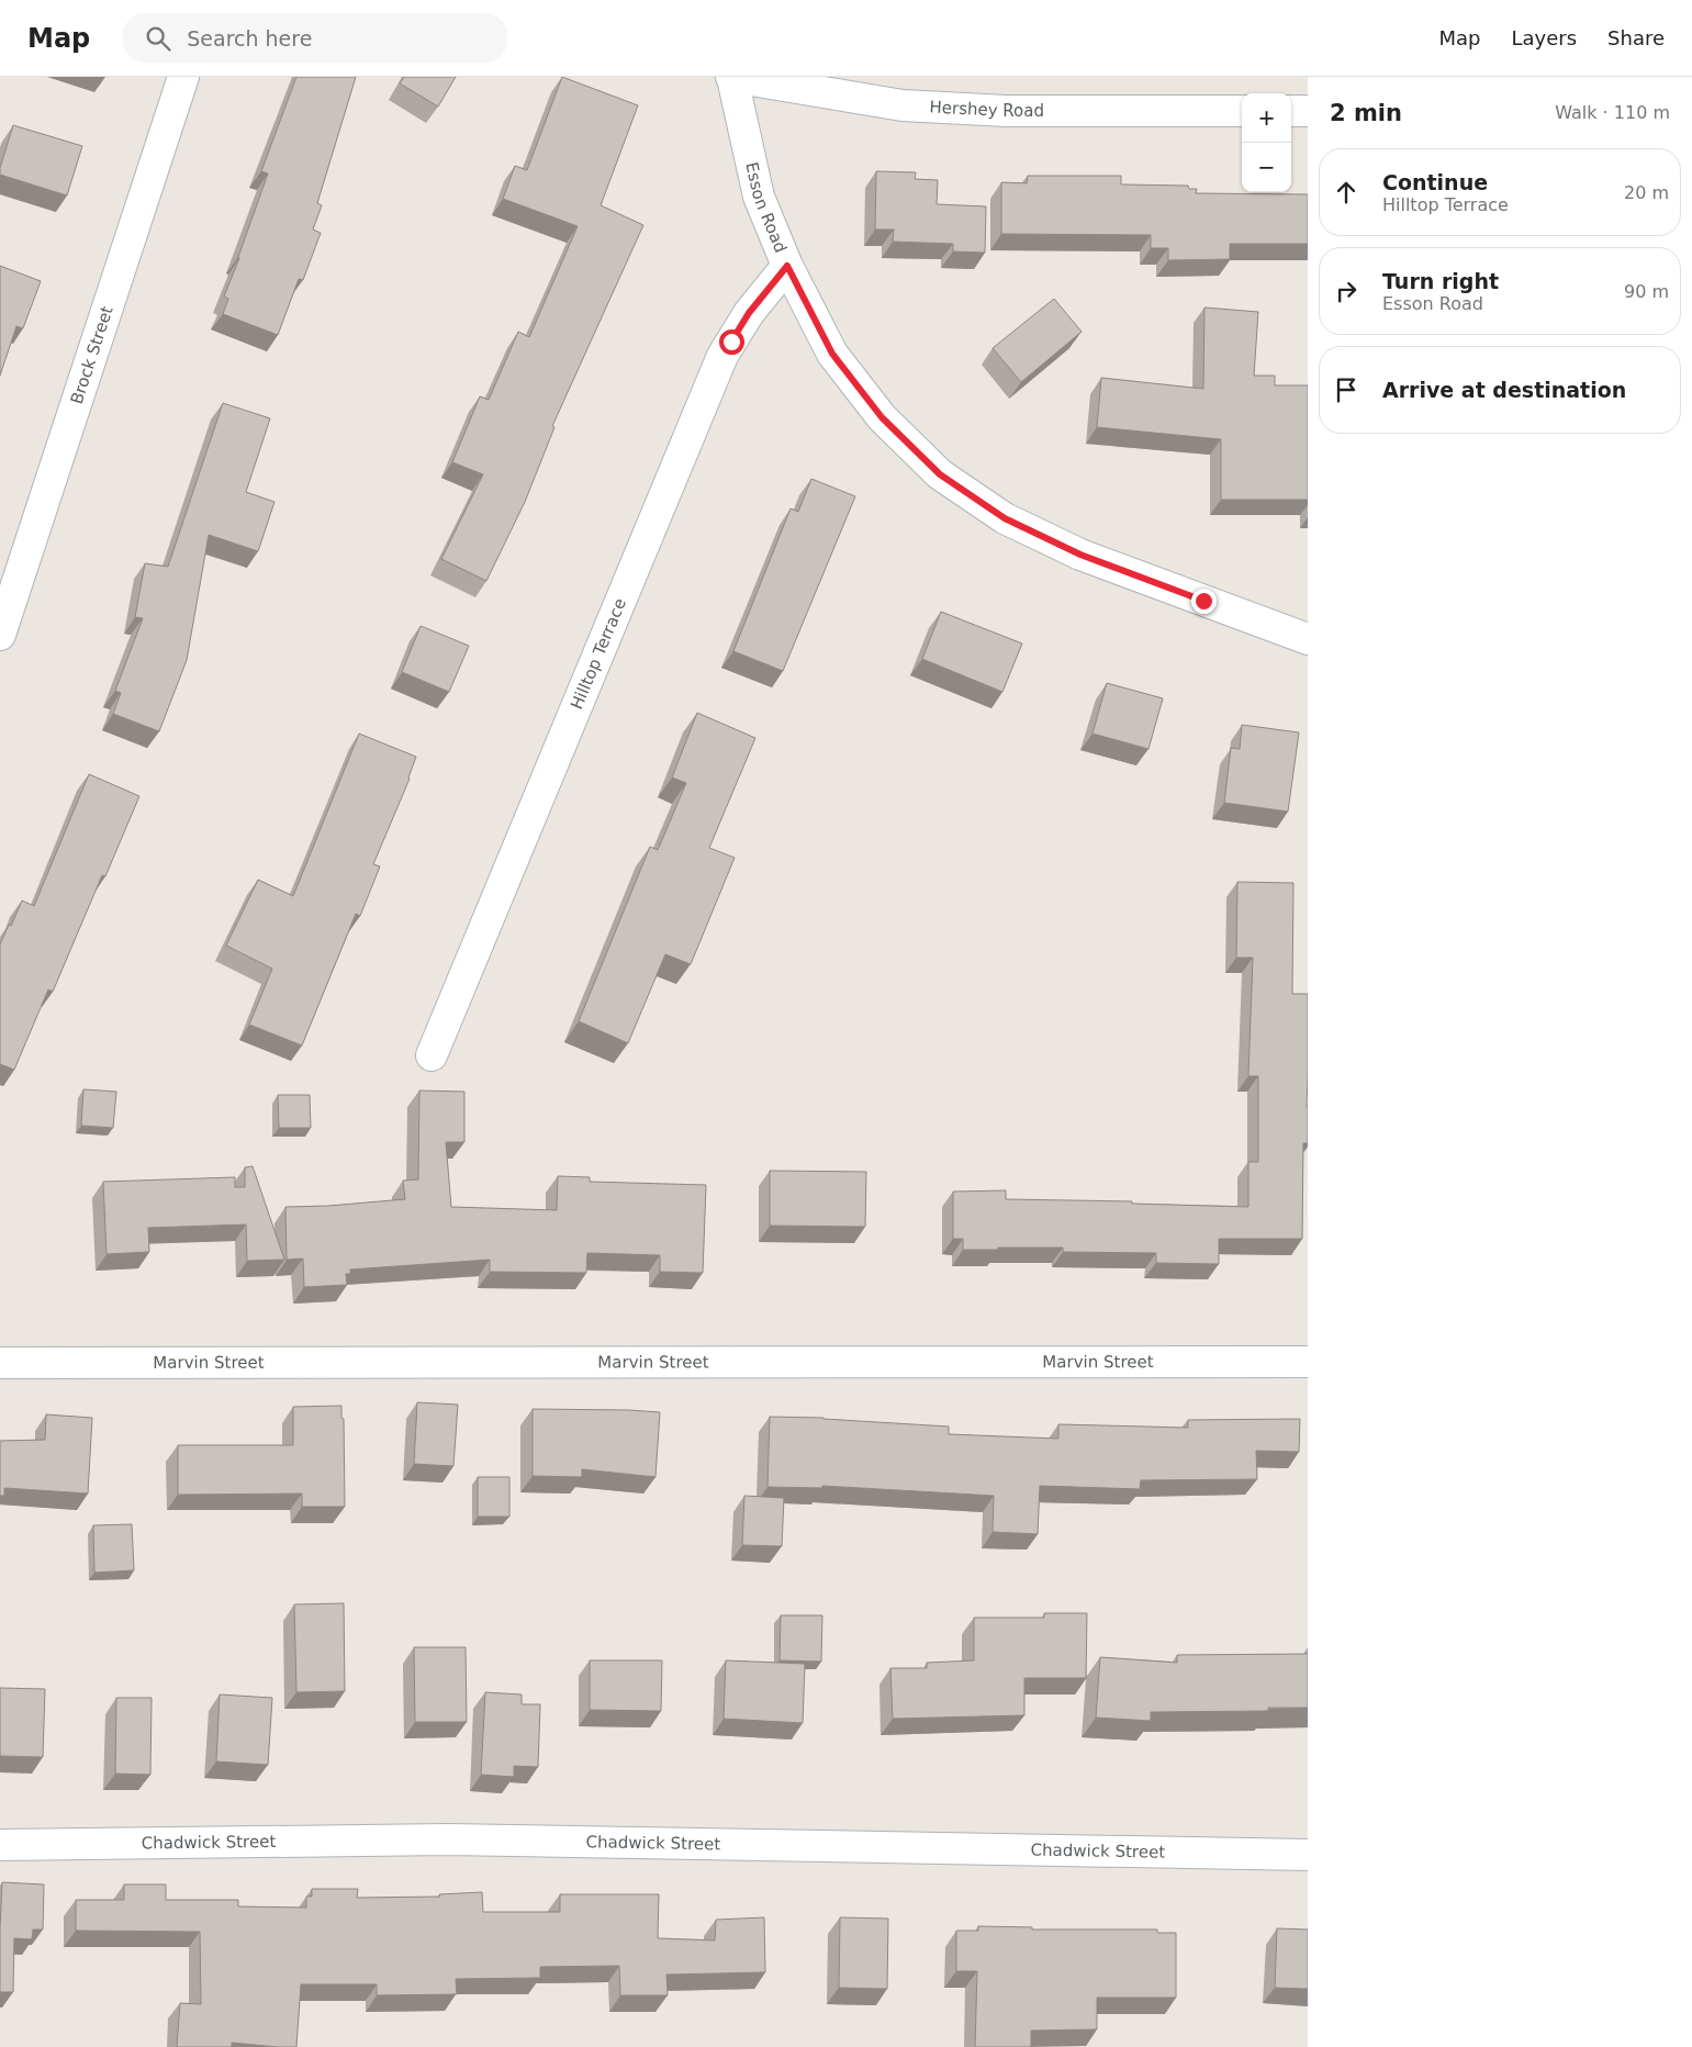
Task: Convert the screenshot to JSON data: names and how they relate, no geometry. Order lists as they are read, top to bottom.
{
  "streets": {
    "street": [
      "Hershey Road",
      "Esson Road",
      "Brock Street",
      "Hilltop Terrace",
      "Marvin Street",
      "Chadwick Street"
    ]
  },
  "crossings": [
    ["Hershey Road", "Esson Road"],
    ["Esson Road", "Hilltop Terrace"]
  ],
  "page": {
    "header": "Map",
    "search": "Search here",
    "nav": ["Map", "Layers", "Share"],
    "heading": ["2 min", "Walk · 110 m"],
    "map_buttons": ["+", "−"],
    "list": [
      ["Continue", "Hilltop Terrace", "20 m"],
      ["Turn right", "Esson Road", "90 m"],
      "Arrive at destination"
    ]
  }
}
